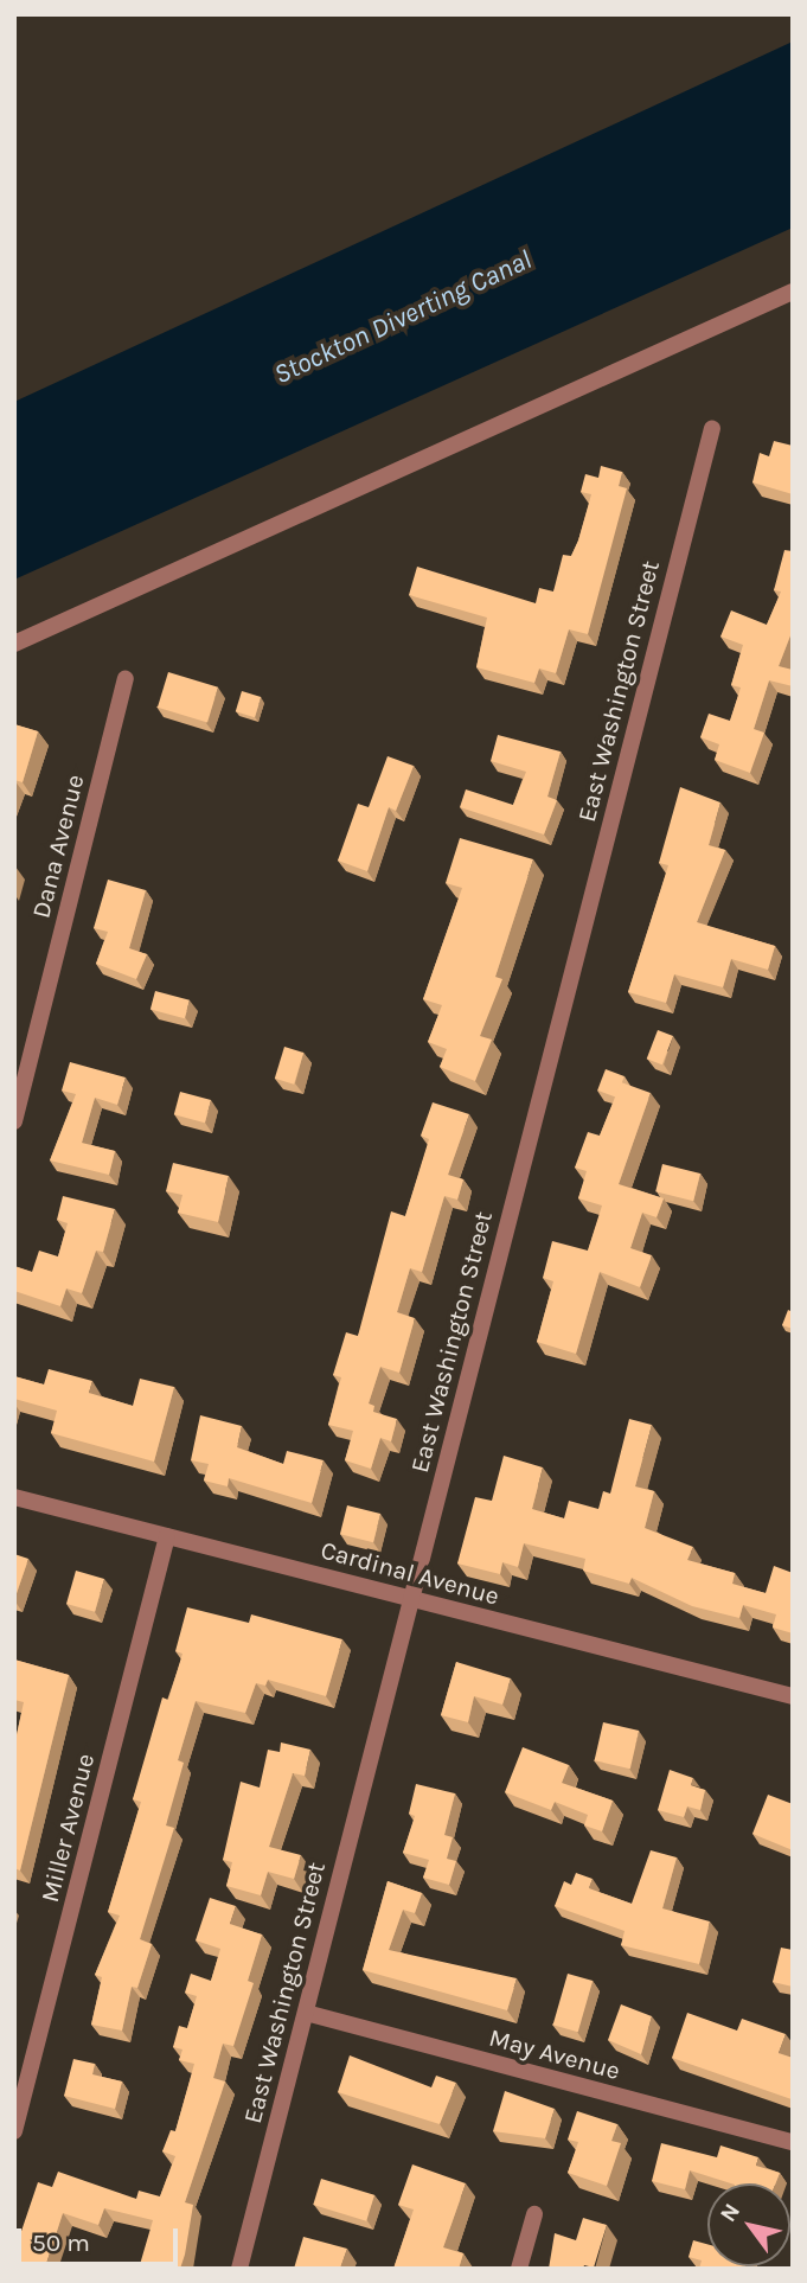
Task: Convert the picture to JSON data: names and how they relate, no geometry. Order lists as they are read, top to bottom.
{
  "streets": {
    "street": [
      "East Washington Street",
      "Dana Avenue",
      "Cardinal Avenue",
      "Miller Avenue",
      "May Avenue"
    ]
  },
  "crossings": [
    ["East Washington Street", "Cardinal Avenue"],
    ["East Washington Street", "May Avenue"],
    ["Cardinal Avenue", "Miller Avenue"]
  ],
  "water": ["Stockton Diverting Canal"],
  "scale_bar": "50 m",
  "north": "top left"
}
